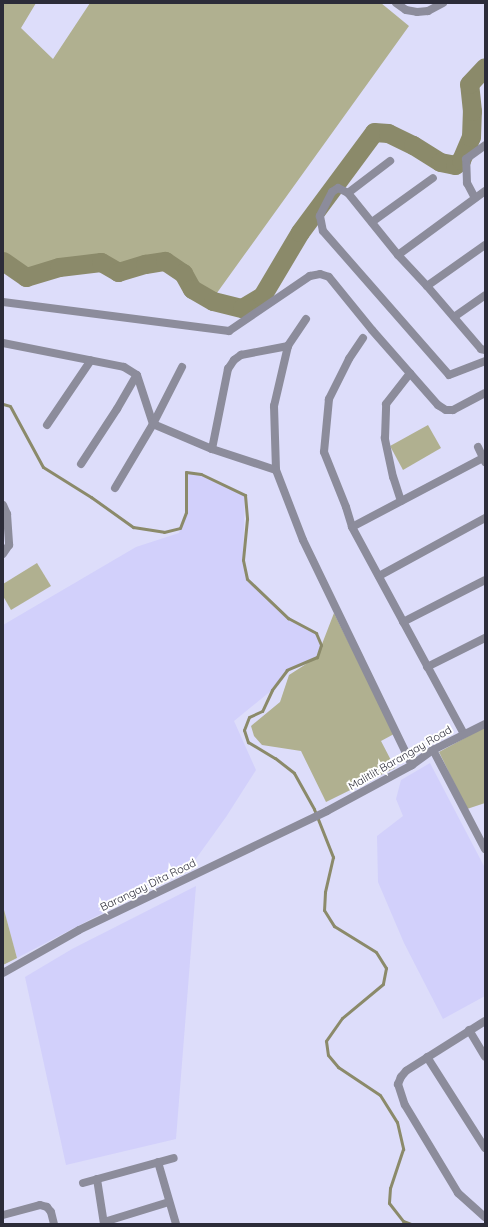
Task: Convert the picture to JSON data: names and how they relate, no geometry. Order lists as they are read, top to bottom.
{
  "streets": {
    "street": ["Malitlit Barangay Road", "Barangay Dita Road"]
  },
  "crossings": [
    ["Malitlit Barangay Road", "Barangay Dita Road"]
  ]
}
